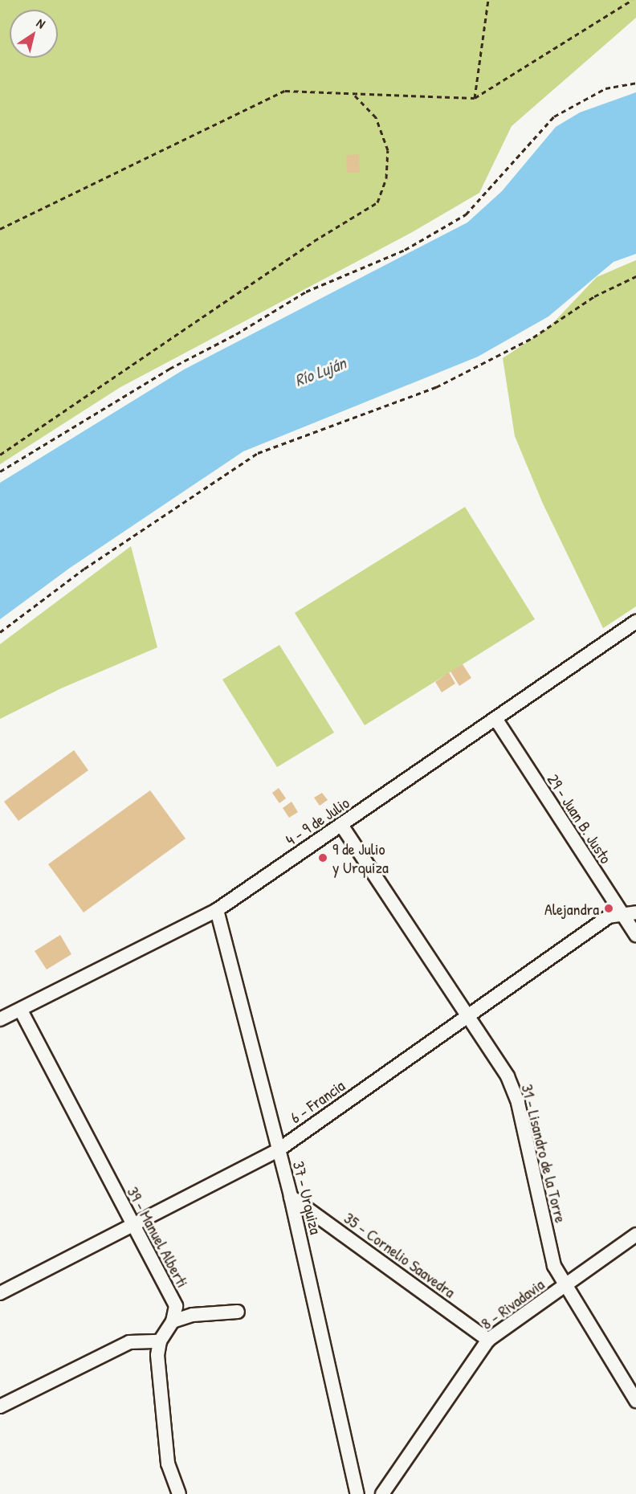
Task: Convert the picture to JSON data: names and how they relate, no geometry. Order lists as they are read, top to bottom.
{
  "streets": {
    "street": [
      "29 - Juan B. Justo",
      "4 - 9 de Julio",
      "6 - Francia",
      "31 - Lisandro de la Torre",
      "37 - Urquiza",
      "39 - Manuel Alberti",
      "35 - Cornelio Saavedra",
      "8 - Rivadavia"
    ]
  },
  "crossings": [
    ["29 - Juan B. Justo", "4 - 9 de Julio"],
    ["29 - Juan B. Justo", "6 - Francia"],
    ["4 - 9 de Julio", "31 - Lisandro de la Torre"],
    ["4 - 9 de Julio", "37 - Urquiza"],
    ["4 - 9 de Julio", "39 - Manuel Alberti"],
    ["6 - Francia", "31 - Lisandro de la Torre"],
    ["6 - Francia", "37 - Urquiza"],
    ["6 - Francia", "39 - Manuel Alberti"],
    ["31 - Lisandro de la Torre", "8 - Rivadavia"],
    ["37 - Urquiza", "35 - Cornelio Saavedra"],
    ["35 - Cornelio Saavedra", "8 - Rivadavia"]
  ],
  "water": ["Río Luján"],
  "places": ["9 de Julio y Urquiza", "Alejandra"],
  "north": "top right"
}
